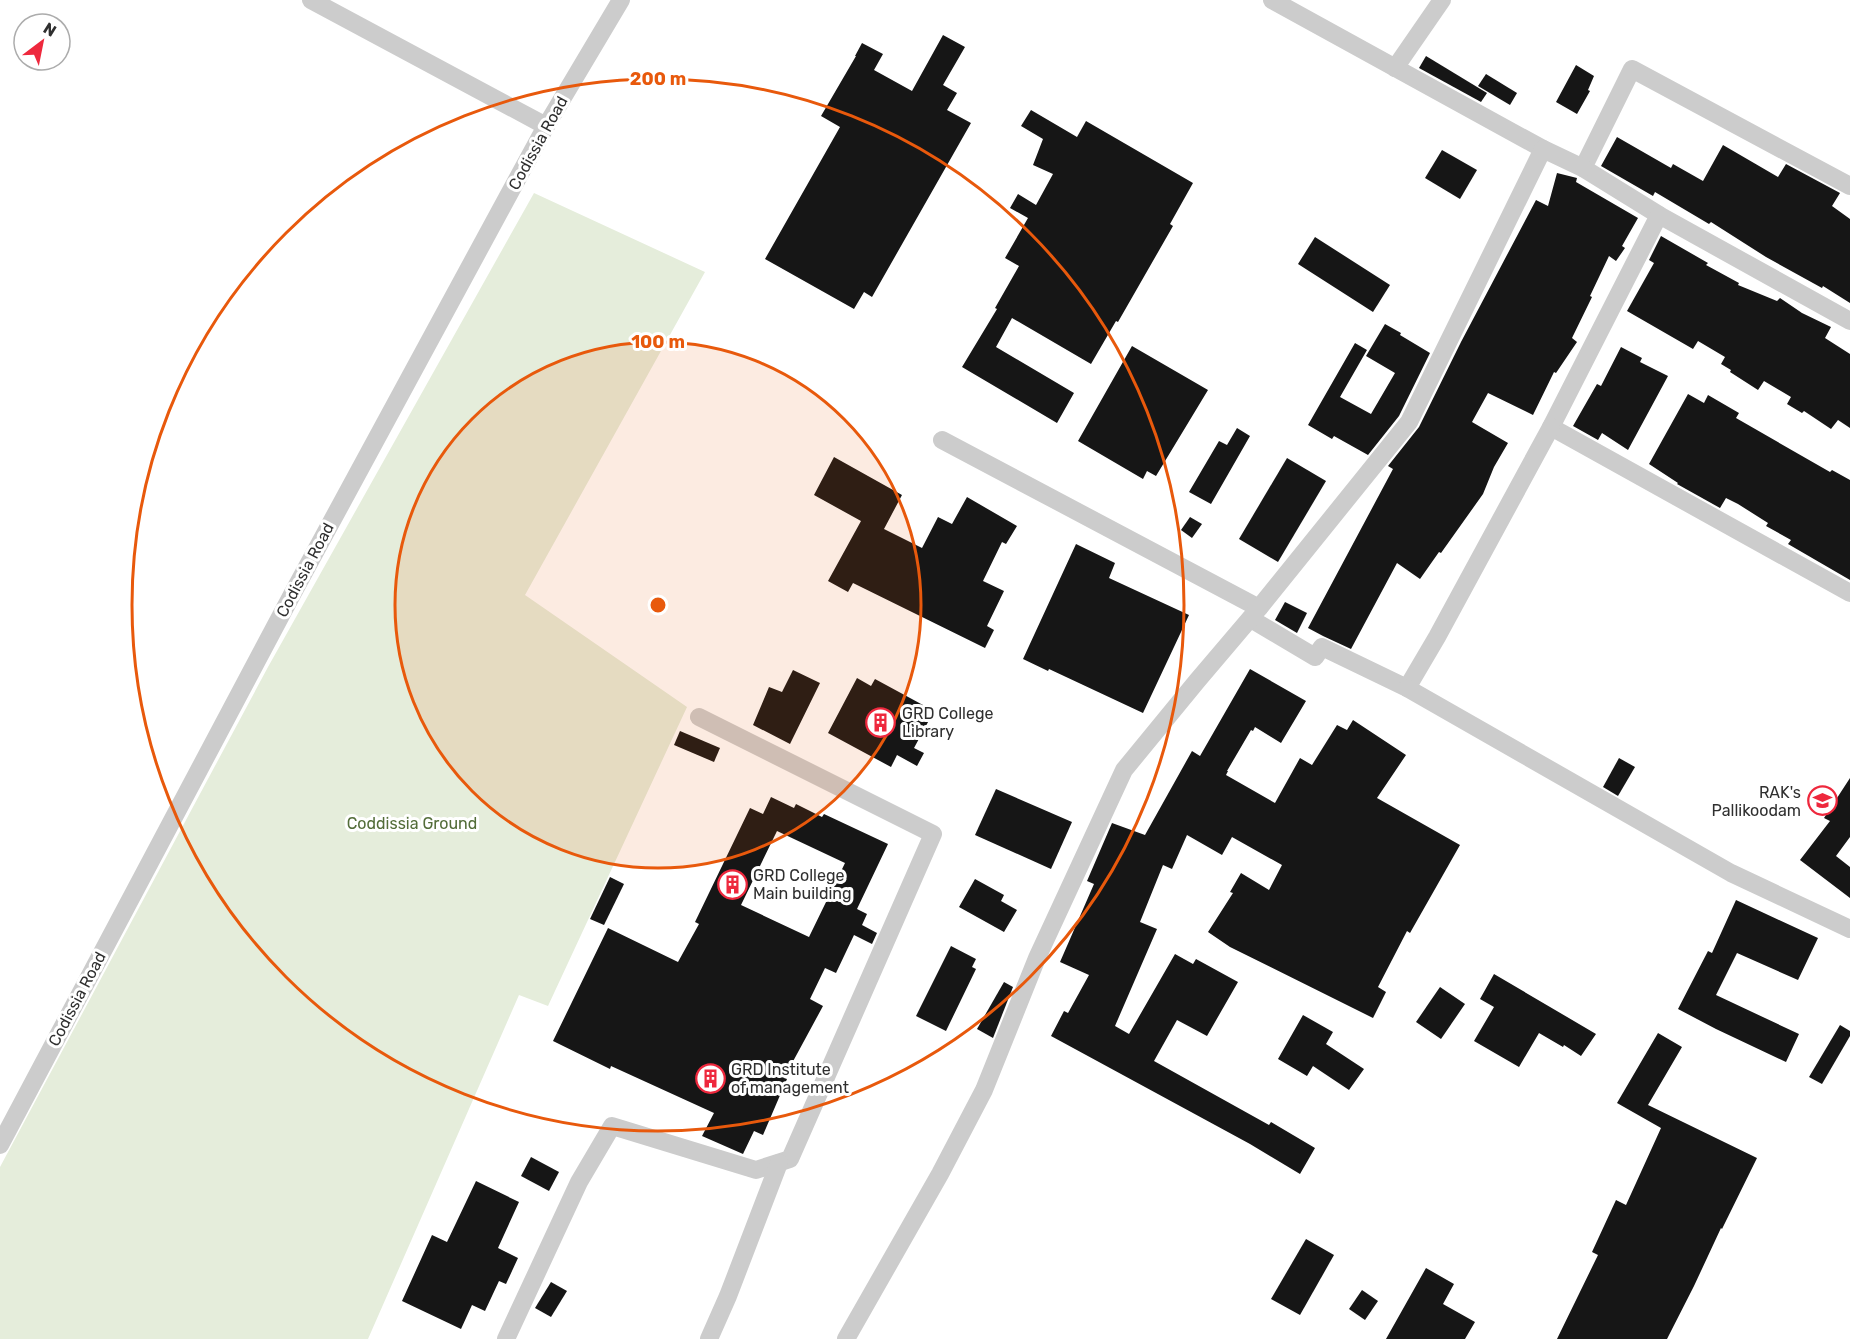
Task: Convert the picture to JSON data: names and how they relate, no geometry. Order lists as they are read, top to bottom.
{
  "streets": {
    "street": ["Codissia Road"]
  },
  "parks": ["Coddissia Ground"],
  "places": {
    "building": ["GRD College Library", "GRD College Main building", "GRD Institute of management"],
    "school or university": ["RAK's Pallikoodam"]
  },
  "north": "top right",
  "rings": ["200 m", "100 m"]
}
